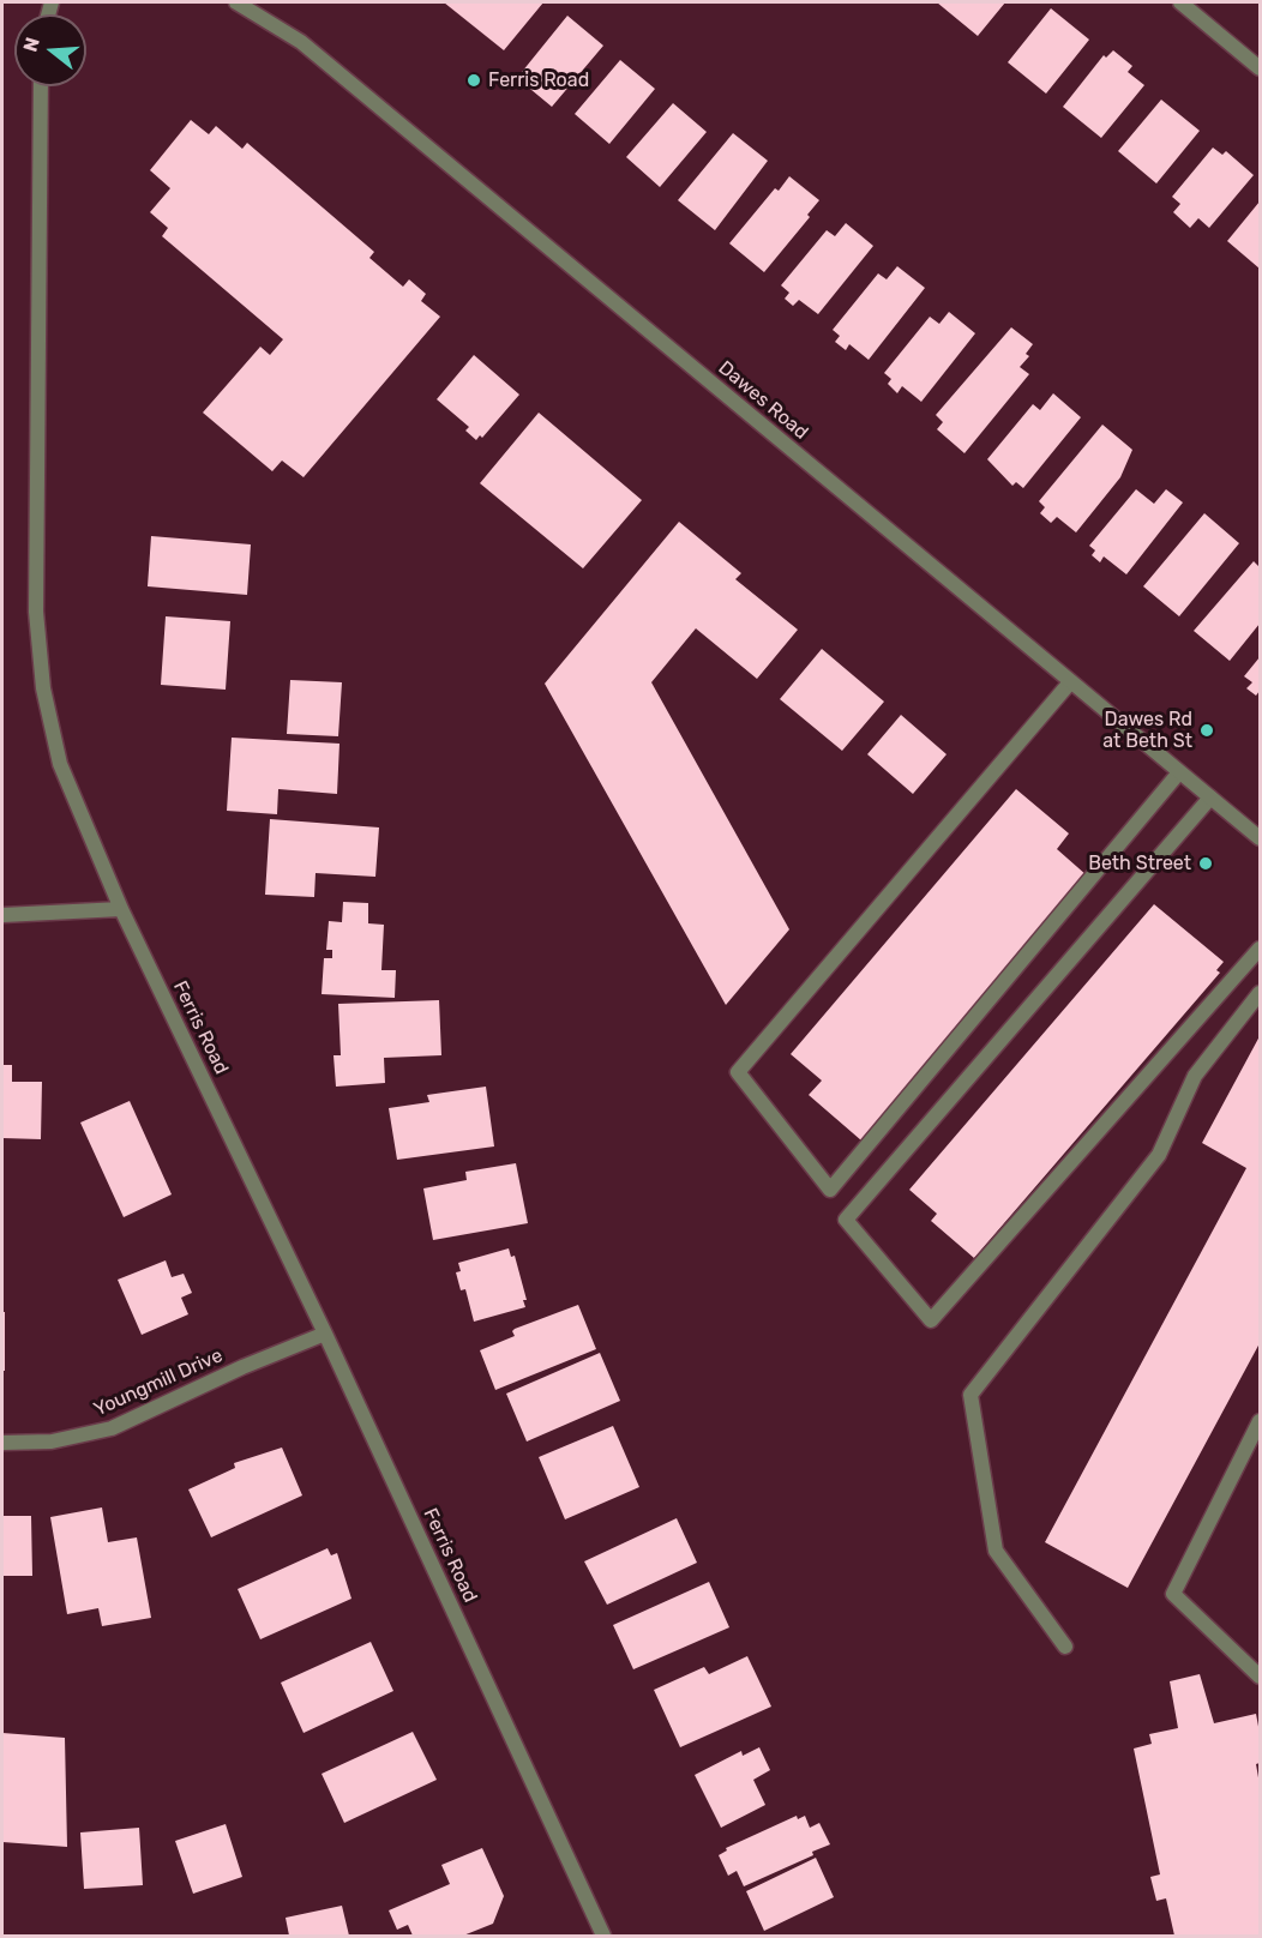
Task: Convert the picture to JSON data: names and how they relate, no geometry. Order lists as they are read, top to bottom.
{
  "streets": {
    "street": ["Dawes Road", "Ferris Road", "Youngmill Drive"]
  },
  "crossings": [
    ["Ferris Road", "Youngmill Drive"]
  ],
  "places": ["Ferris Road", "Dawes Rd at Beth St", "Beth Street"],
  "north": "left"
}
